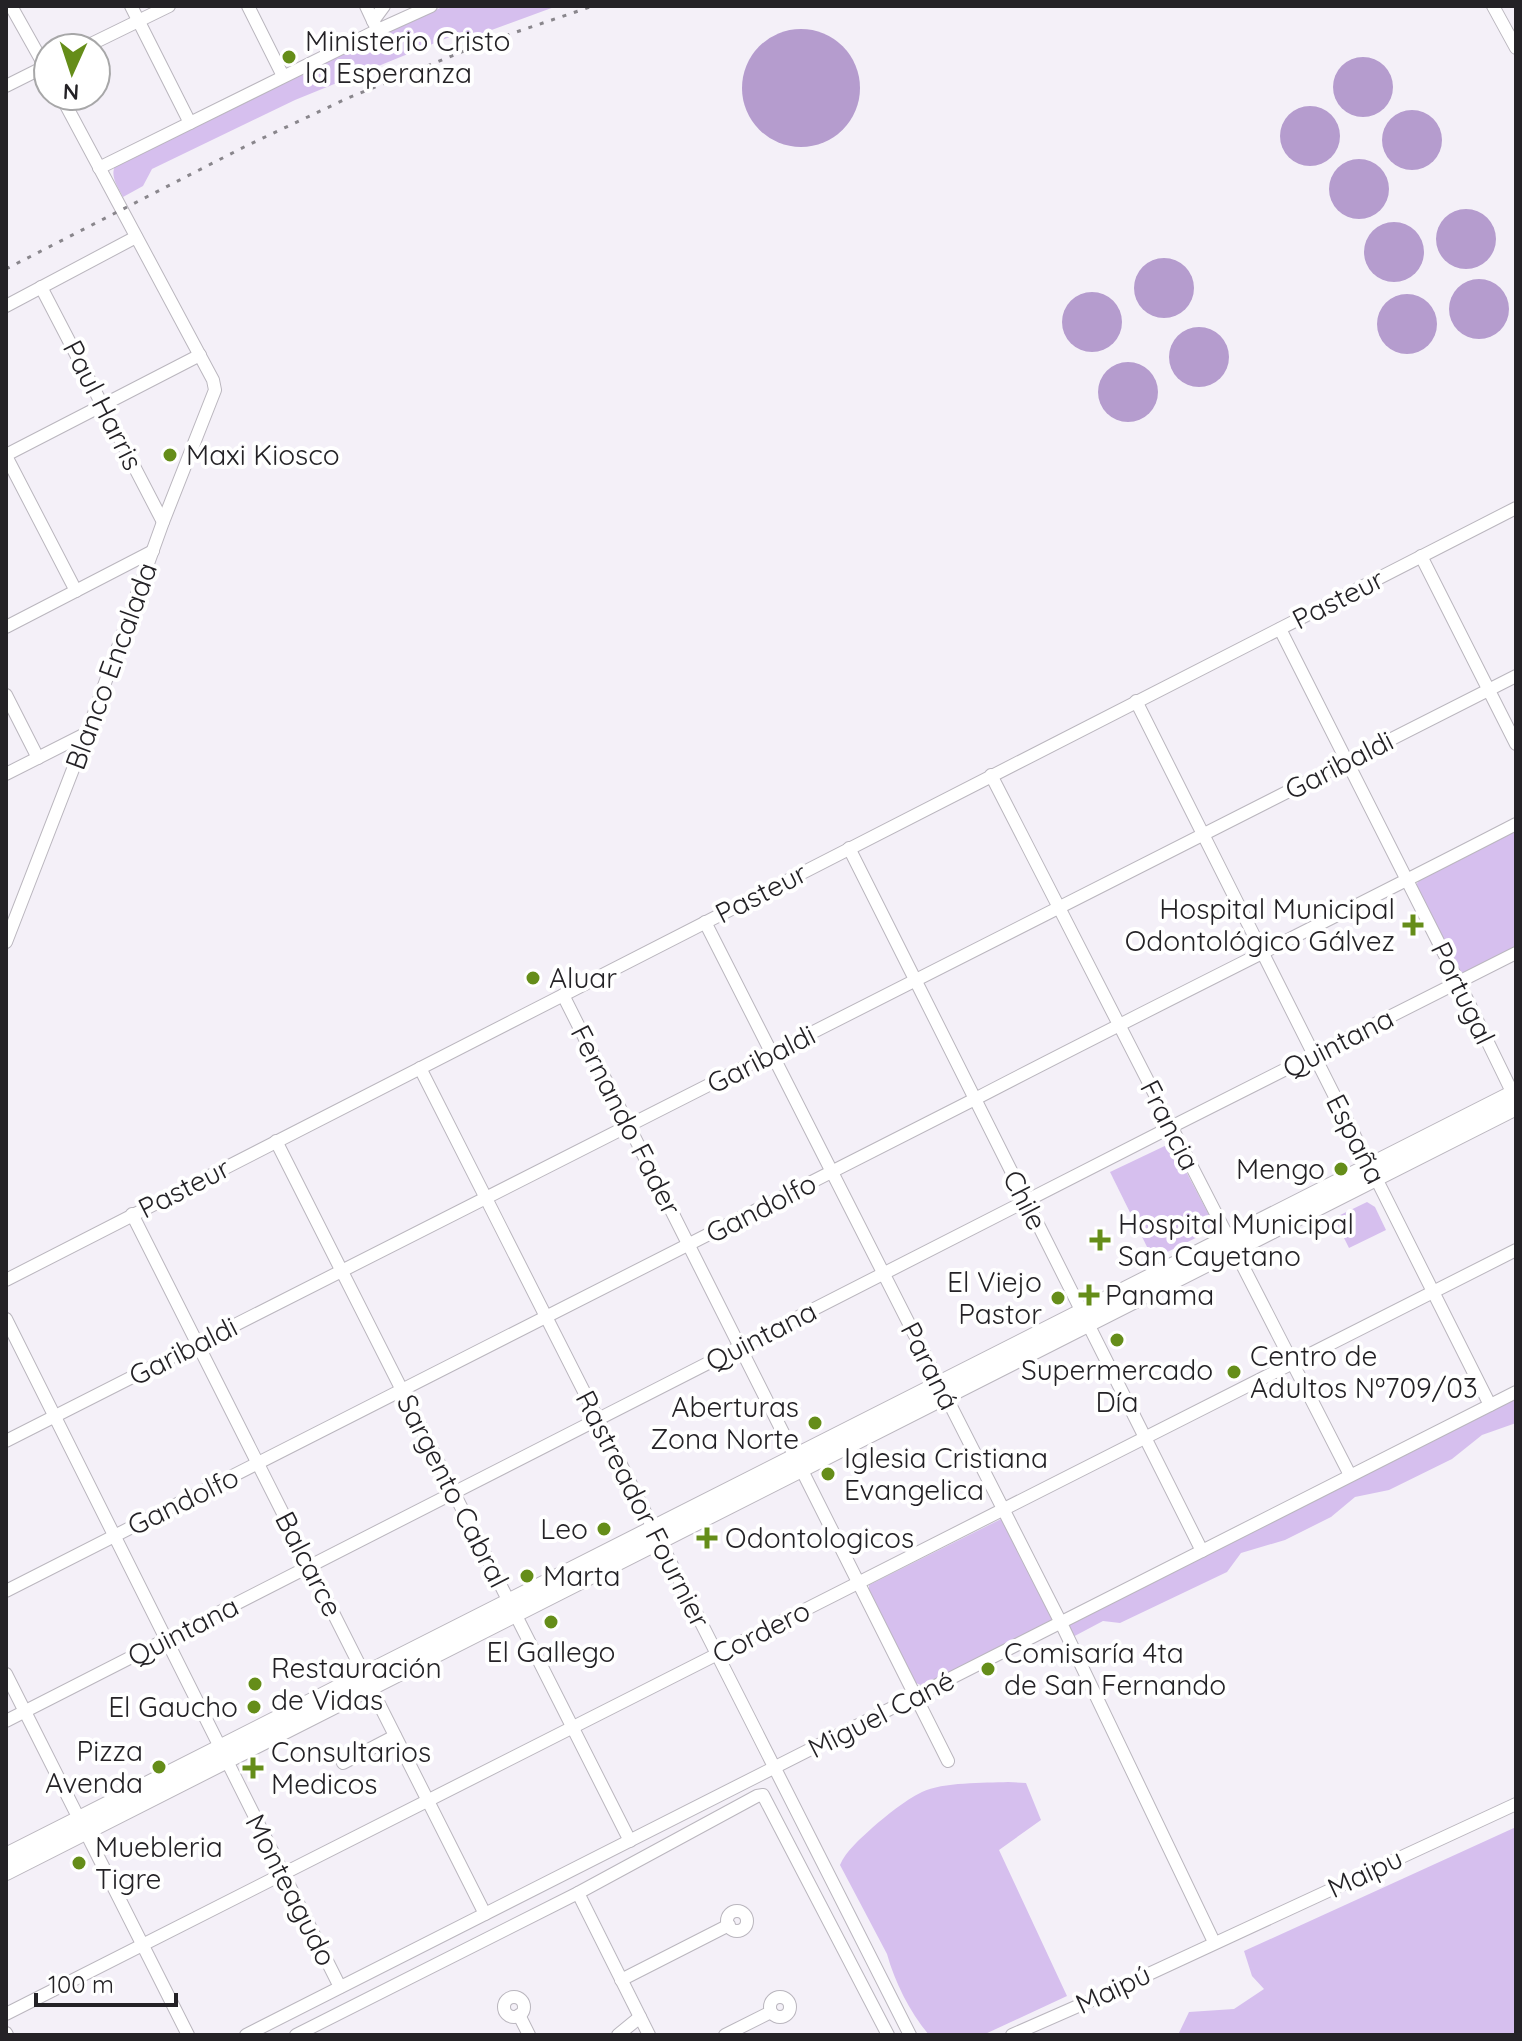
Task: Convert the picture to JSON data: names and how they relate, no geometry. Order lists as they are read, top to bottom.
{
  "streets": {
    "street": [
      "Paul Harris",
      "Pasteur",
      "Blanco Encalada",
      "Garibaldi",
      "Portugal",
      "Quintana",
      "Fernando Fader",
      "Francia",
      "España",
      "Chile",
      "Gandolfo",
      "Paraná",
      "Sargento Cabral",
      "Rastreador Fournier",
      "Balcarce",
      "Cordero",
      "Miguel Cané",
      "Maipu",
      "Monteagudo",
      "Maipú"
    ]
  },
  "crossings": [
    ["Paul Harris", "Blanco Encalada"],
    ["Pasteur", "Portugal"],
    ["Pasteur", "Fernando Fader"],
    ["Pasteur", "Francia"],
    ["Pasteur", "España"],
    ["Pasteur", "Chile"],
    ["Pasteur", "Paraná"],
    ["Pasteur", "Sargento Cabral"],
    ["Pasteur", "Rastreador Fournier"],
    ["Pasteur", "Balcarce"],
    ["Garibaldi", "Portugal"],
    ["Garibaldi", "Fernando Fader"],
    ["Garibaldi", "Francia"],
    ["Garibaldi", "España"],
    ["Garibaldi", "Chile"],
    ["Garibaldi", "Paraná"],
    ["Garibaldi", "Sargento Cabral"],
    ["Garibaldi", "Rastreador Fournier"],
    ["Garibaldi", "Balcarce"],
    ["Garibaldi", "Monteagudo"],
    ["Portugal", "Quintana"],
    ["Portugal", "Gandolfo"],
    ["Quintana", "Fernando Fader"],
    ["Quintana", "Francia"],
    ["Quintana", "España"],
    ["Quintana", "Chile"],
    ["Quintana", "Paraná"],
    ["Quintana", "Sargento Cabral"],
    ["Quintana", "Rastreador Fournier"],
    ["Quintana", "Balcarce"],
    ["Quintana", "Monteagudo"],
    ["Fernando Fader", "Gandolfo"],
    ["Fernando Fader", "Cordero"],
    ["Fernando Fader", "Miguel Cané"],
    ["Francia", "Gandolfo"],
    ["Francia", "Cordero"],
    ["Francia", "Miguel Cané"],
    ["España", "Gandolfo"],
    ["España", "Cordero"],
    ["España", "Miguel Cané"],
    ["Chile", "Gandolfo"],
    ["Chile", "Cordero"],
    ["Chile", "Miguel Cané"],
    ["Gandolfo", "Paraná"],
    ["Gandolfo", "Sargento Cabral"],
    ["Gandolfo", "Rastreador Fournier"],
    ["Gandolfo", "Balcarce"],
    ["Gandolfo", "Monteagudo"],
    ["Paraná", "Cordero"],
    ["Paraná", "Miguel Cané"],
    ["Paraná", "Maipu"],
    ["Paraná", "Maipú"],
    ["Sargento Cabral", "Cordero"],
    ["Sargento Cabral", "Miguel Cané"],
    ["Rastreador Fournier", "Cordero"],
    ["Rastreador Fournier", "Miguel Cané"],
    ["Balcarce", "Cordero"],
    ["Balcarce", "Miguel Cané"],
    ["Cordero", "Monteagudo"],
    ["Miguel Cané", "Monteagudo"],
    ["Maipu", "Maipú"]
  ],
  "places": {
    "other": [
      "Ministerio Cristo la Esperanza",
      "Maxi Kiosco",
      "Aluar",
      "Mengo",
      "El Viejo Pastor",
      "Supermercado Día",
      "Centro de Adultos Nº709/03",
      "Aberturas Zona Norte",
      "Iglesia Cristiana Evangelica",
      "Leo",
      "Marta",
      "El Gallego",
      "Comisaría 4ta de San Fernando",
      "Restauración de Vidas",
      "El Gaucho",
      "Pizza Avenda",
      "Muebleria Tigre"
    ],
    "health": [
      "Hospital Municipal Odontológico Gálvez",
      "Hospital Municipal San Cayetano",
      "Panama",
      "Odontologicos",
      "Consultarios Medicos"
    ]
  },
  "scale_bar": "100 m",
  "north": "bottom"
}
